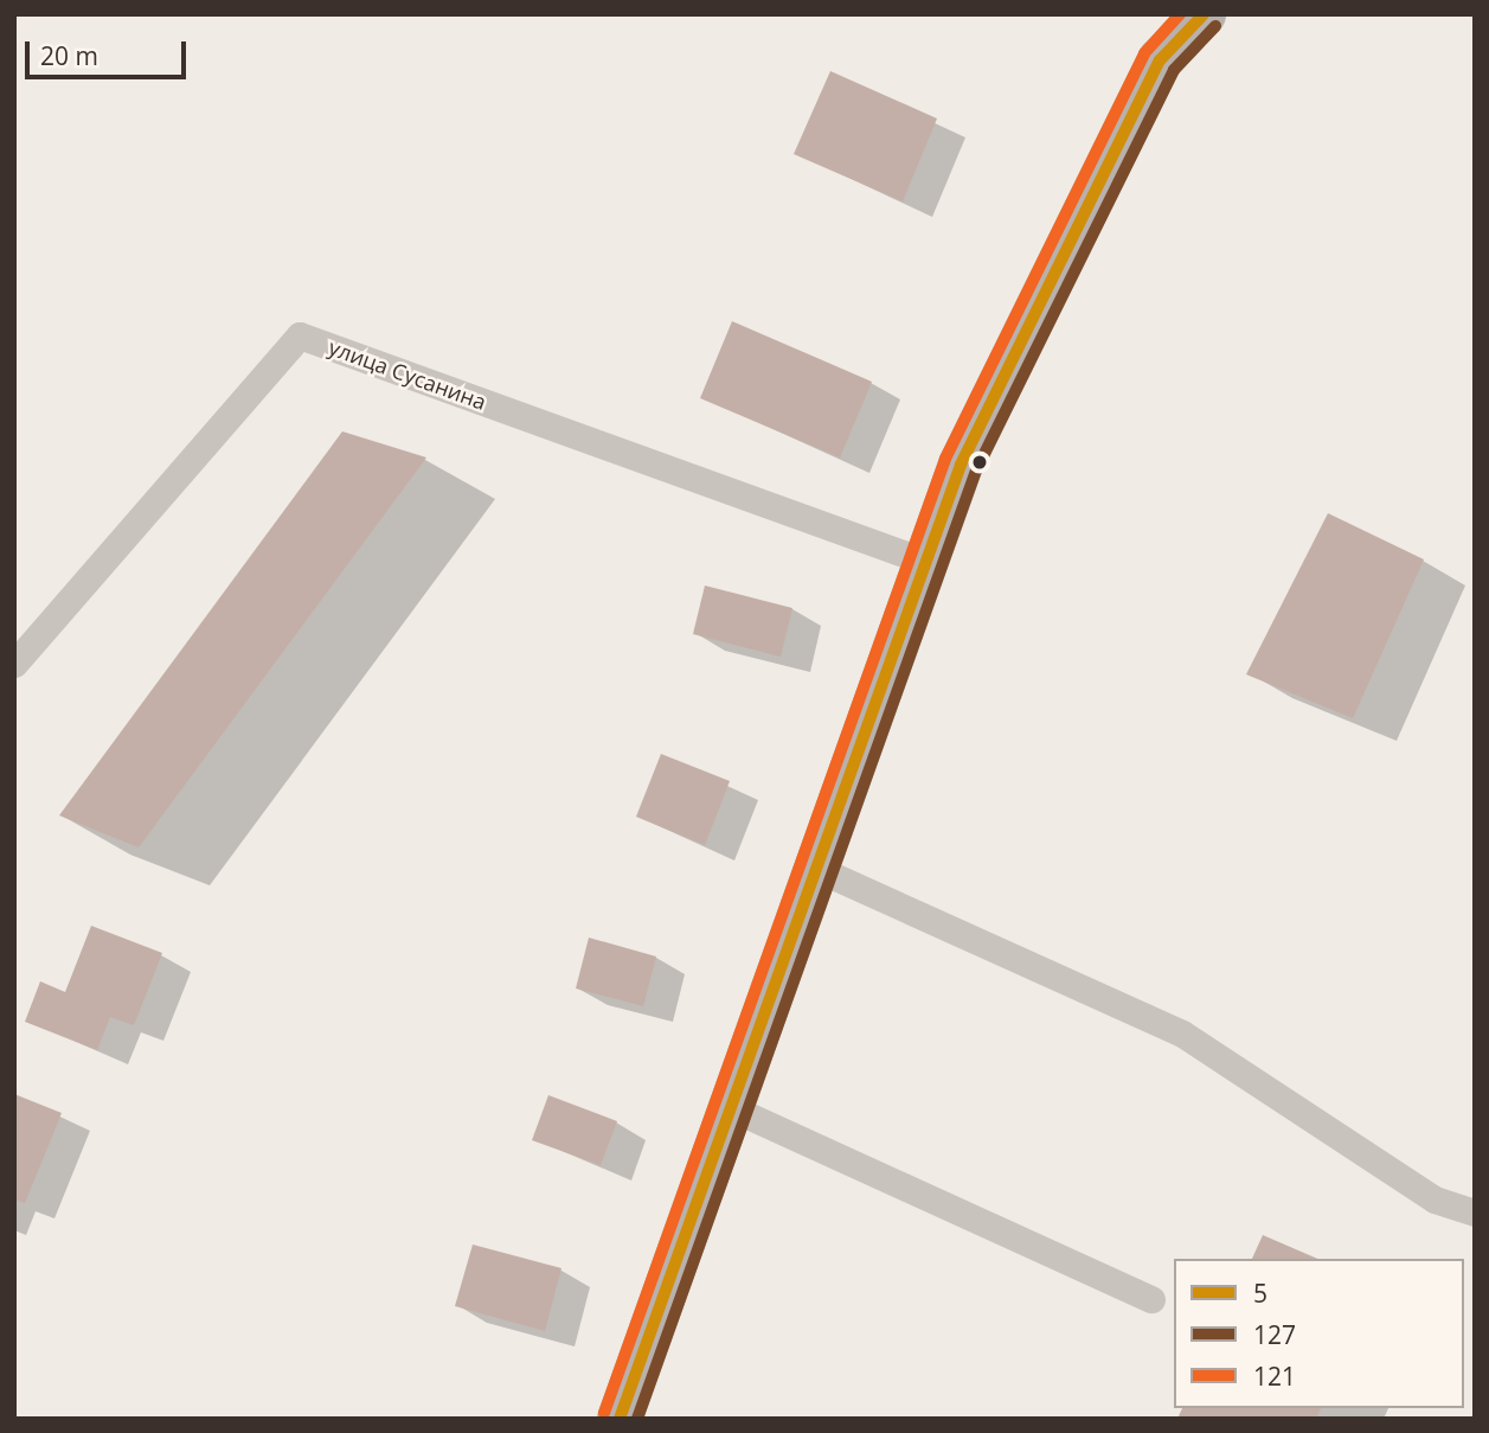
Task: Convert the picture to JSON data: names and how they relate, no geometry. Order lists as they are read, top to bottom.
{
  "streets": {
    "lane": ["улица Сусанина"]
  },
  "lines": ["transit line 5", "transit line 121", "transit line 127"],
  "legend": ["5", "127", "121"],
  "scale_bar": "20 m"
}
